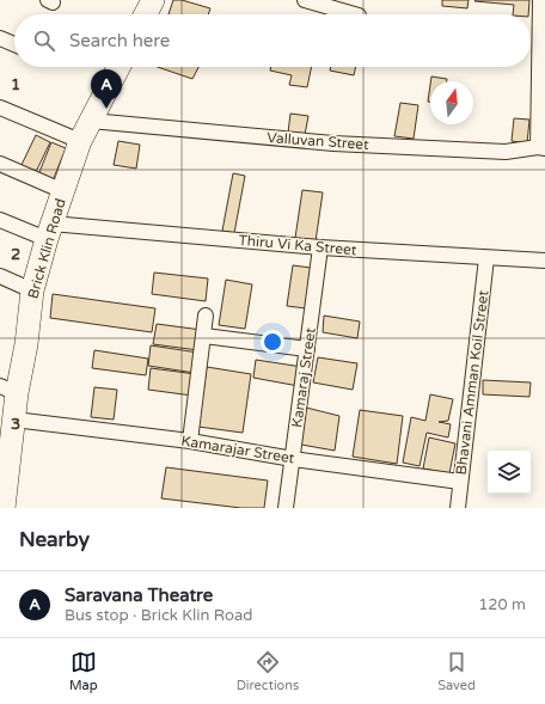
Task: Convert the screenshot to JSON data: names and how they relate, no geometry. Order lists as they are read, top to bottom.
{
  "streets": {
    "main road": ["Brick Klin Road"],
    "street": [
      "Valluvan Street",
      "Thiru Vi Ka Street",
      "Kamaraj Street",
      "Bhavani Amman Koil Street",
      "Kamarajar Street"
    ]
  },
  "crossings": [
    ["Valluvan Street", "Brick Klin Road"],
    ["Thiru Vi Ka Street", "Brick Klin Road"],
    ["Thiru Vi Ka Street", "Kamaraj Street"],
    ["Thiru Vi Ka Street", "Bhavani Amman Koil Street"],
    ["Brick Klin Road", "Kamarajar Street"],
    ["Kamaraj Street", "Kamarajar Street"],
    ["Bhavani Amman Koil Street", "Kamarajar Street"]
  ],
  "north": "top",
  "page": {
    "search": "Search here",
    "pins": "A",
    "heading": "Nearby",
    "list": [
      {
        "mark": "A",
        "name": "Saravana Theatre",
        "note": "Bus stop · Brick Klin Road",
        "value": "120 m"
      }
    ],
    "nav": ["Map", "Directions", "Saved"]
  },
  "grid": {
    "rows": ["1", "2", "3"]
  }
}
